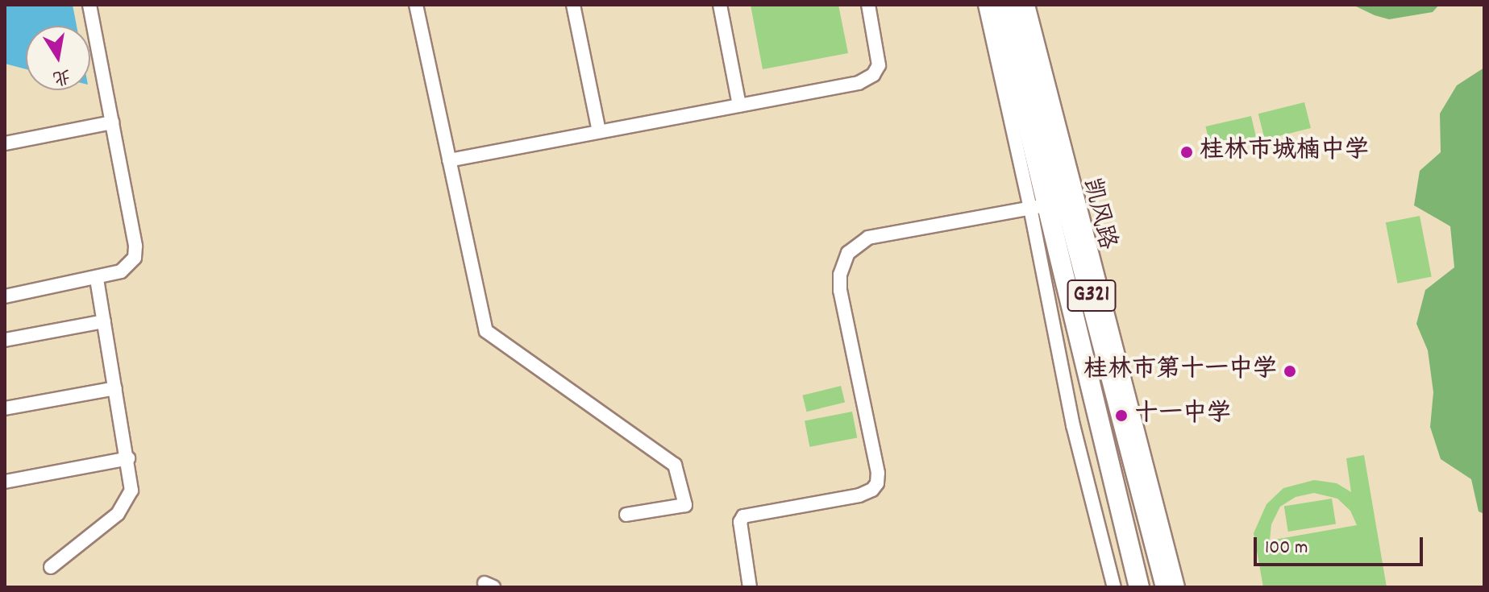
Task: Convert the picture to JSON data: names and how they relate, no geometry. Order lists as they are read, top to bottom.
{
  "streets": {
    "highway": ["凯风路", "G321"]
  },
  "places": ["桂林市城楠中学", "桂林市第十一中学", "十一中学"],
  "scale_bar": "100 m",
  "north": "bottom"
}
